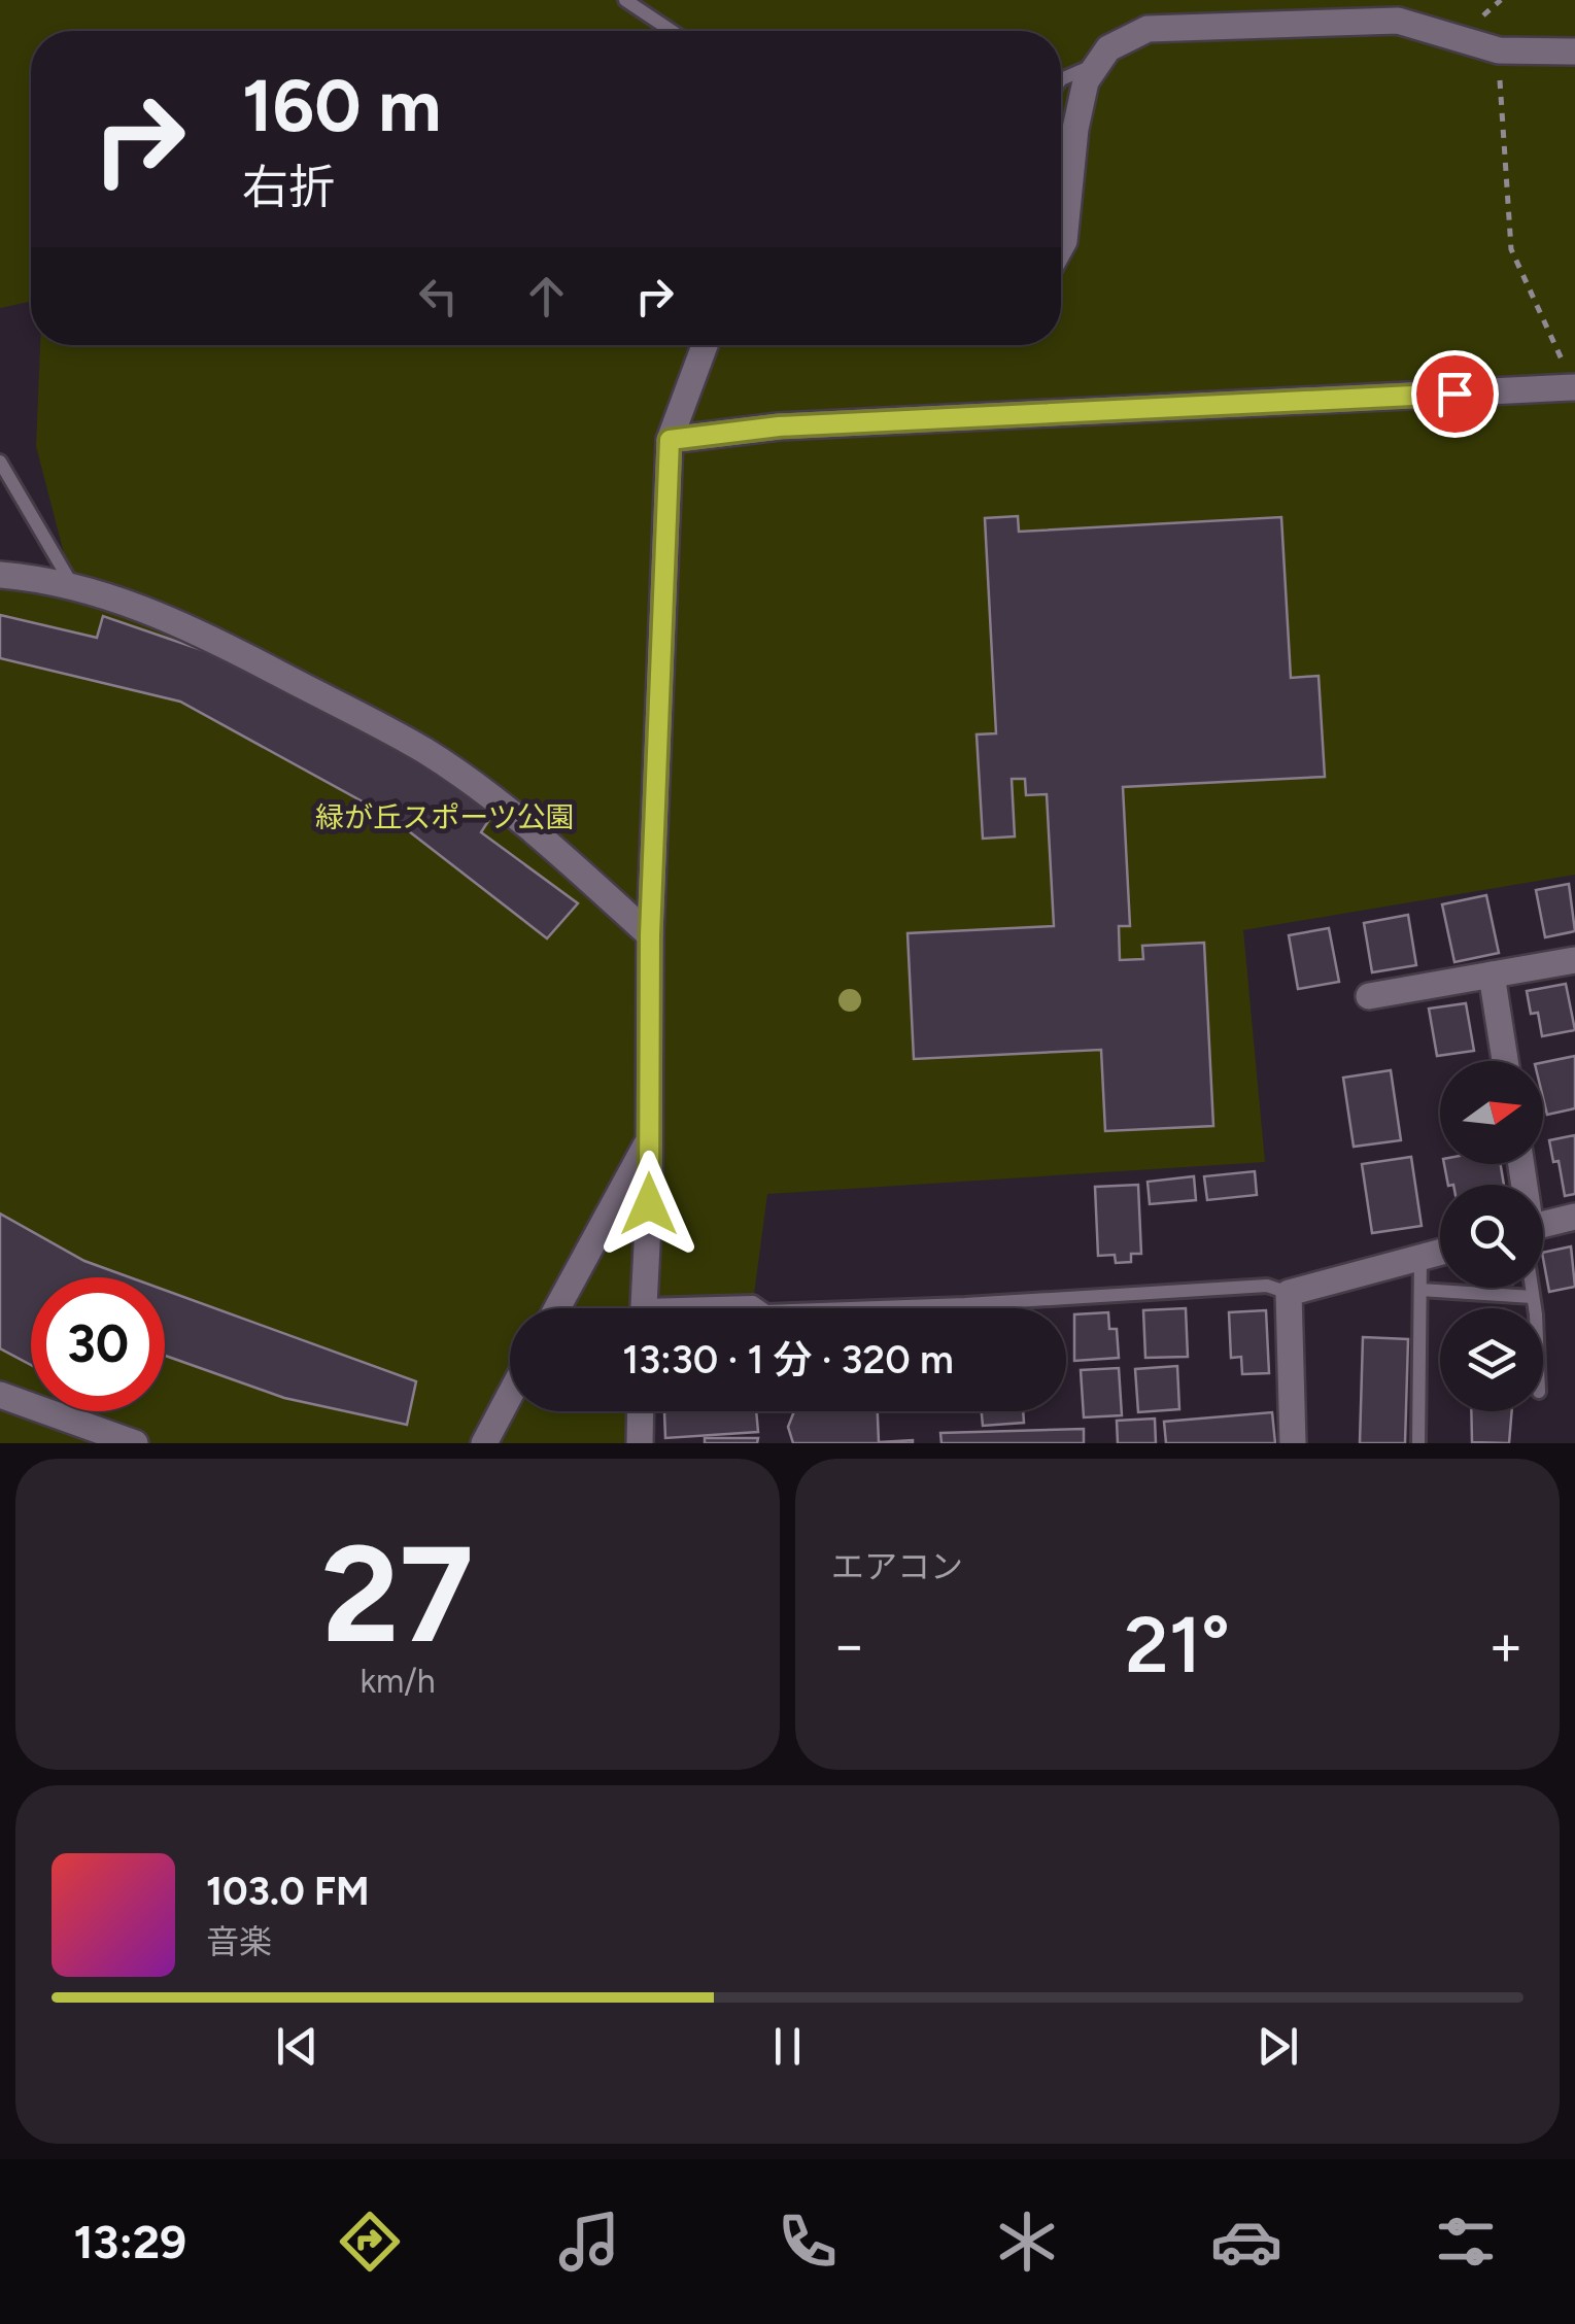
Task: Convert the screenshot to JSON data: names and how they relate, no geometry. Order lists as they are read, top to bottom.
{
  "parks": ["緑が丘スポーツ公園"],
  "north": "right",
  "page": {
    "turn": ["160 m", "右折"],
    "limit": "30",
    "trip": "13:30 · 1 分 · 320 m",
    "tile": [
      ["27", "km/h"],
      "エアコン"
    ],
    "heat": ["−", "21°", "+"],
    "song": ["103.0 FM", "音楽"],
    "tabs": "13:29"
  }
}
